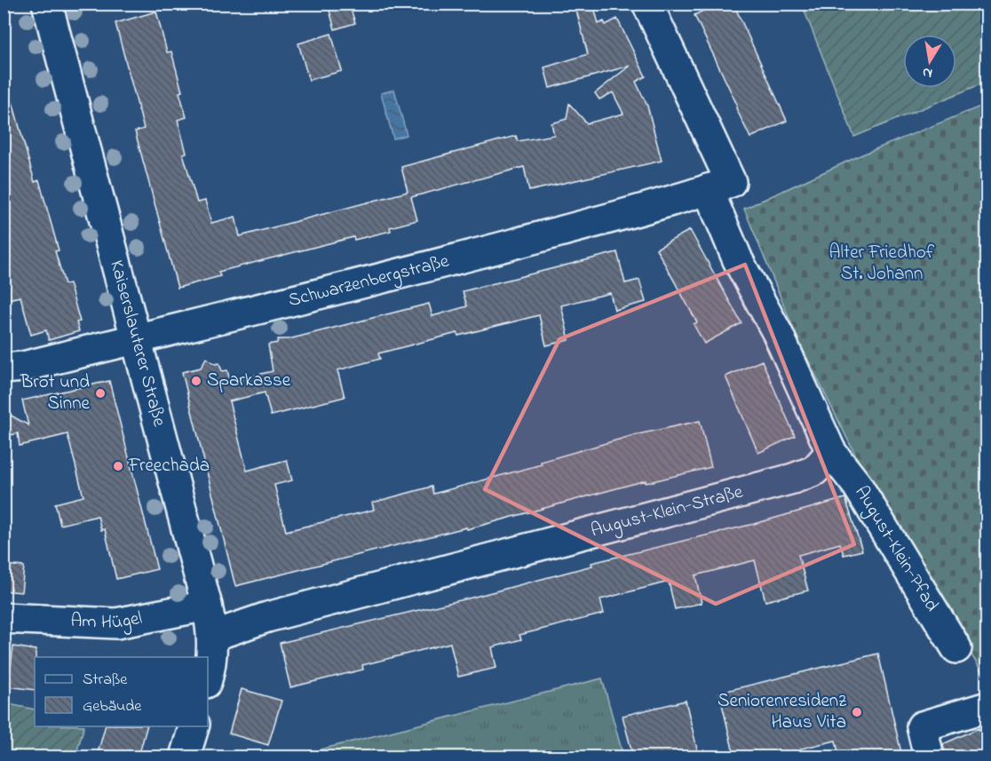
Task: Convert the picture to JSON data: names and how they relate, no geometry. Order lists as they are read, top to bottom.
{
  "streets": {
    "street": [
      "Schwarzenbergstraße",
      "Kaiserslauterer Straße",
      "August-Klein-Straße",
      "August-Klein-Pfad",
      "Am Hügel"
    ]
  },
  "crossings": [
    ["Schwarzenbergstraße", "Kaiserslauterer Straße"],
    ["Kaiserslauterer Straße", "August-Klein-Straße"],
    ["Kaiserslauterer Straße", "Am Hügel"],
    ["August-Klein-Straße", "August-Klein-Pfad"]
  ],
  "parks": ["Alter Friedhof St. Johann"],
  "places": [
    "Sparkasse",
    "Brot und Sinne",
    "Freechada",
    "Seniorenresidenz Haus Vita"
  ],
  "legend": ["Straße", "Gebäude"],
  "north": "bottom"
}
